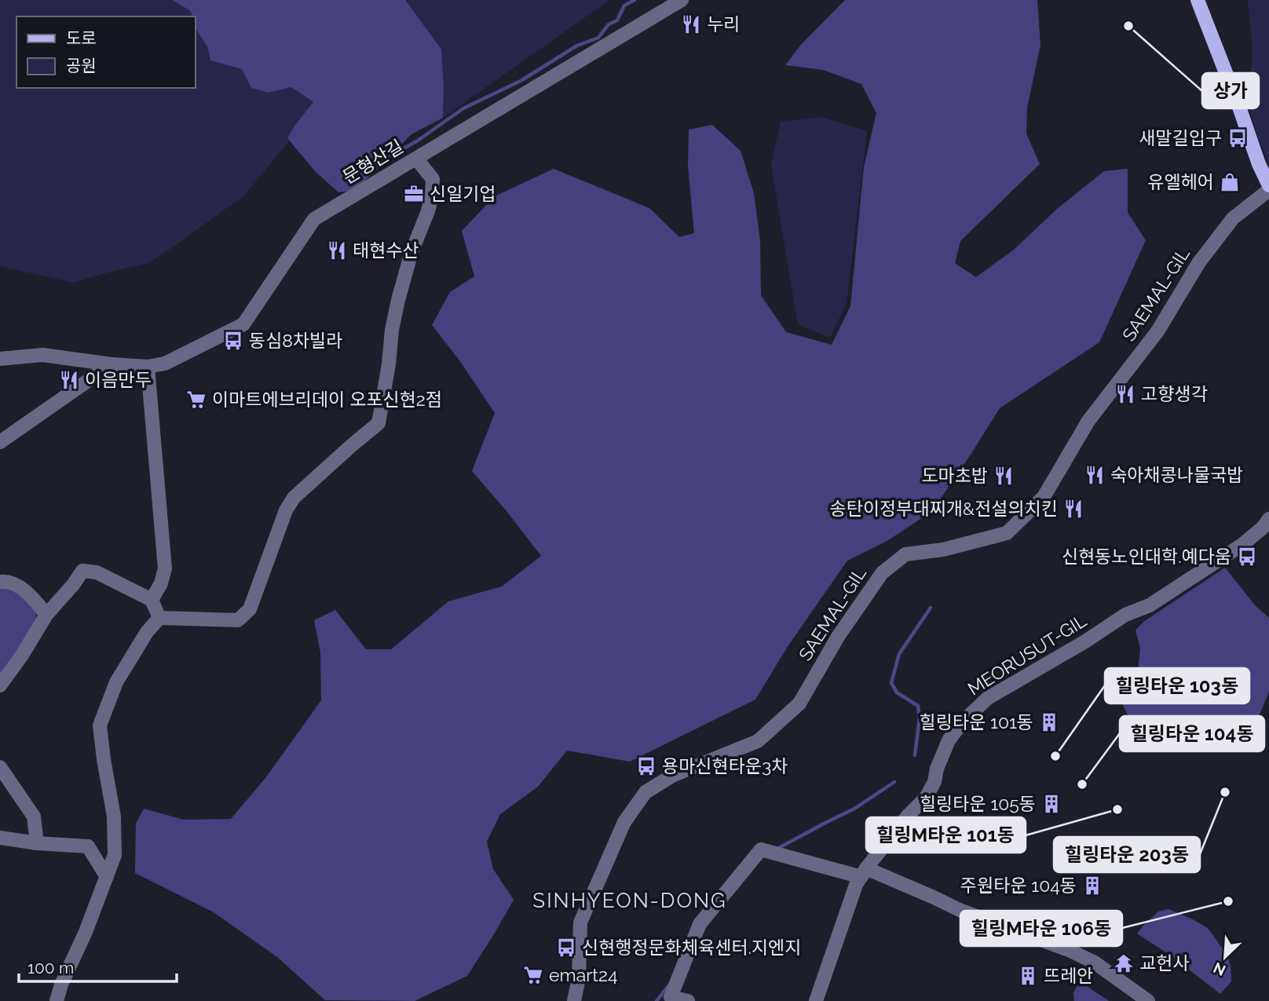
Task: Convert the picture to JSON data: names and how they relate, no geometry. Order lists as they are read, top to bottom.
{
  "streets": {
    "street": ["문형산길", "SAEMAL-GIL", "MEORUSUT-GIL"]
  },
  "districts": ["SINHYEON-DONG"],
  "places": {
    "restaurant": [
      "누리",
      "태현수산",
      "이음만두",
      "고향생각",
      "숙아채콩나물국밥",
      "도마초밥",
      "송탄이정부대찌개&전설의치킨"
    ],
    "other": [
      "상가",
      "힐링타운 103동",
      "힐링타운 104동",
      "힐링타운 203동",
      "힐링M타운 101동",
      "힐링M타운 106동"
    ],
    "bus stop": [
      "새말길입구",
      "동심8차빌라",
      "신현동노인대학.예다움",
      "용마신현타운3차",
      "신현행정문화체육센터.지엔지"
    ],
    "shop": ["유엘헤어"],
    "office": ["신일기업"],
    "supermarket": ["이마트에브리데이 오포신현2점", "emart24"],
    "building": [
      "힐링타운 101동",
      "힐링타운 105동",
      "주원타운 104동",
      "뜨레안"
    ],
    "temple": ["교헌사"]
  },
  "legend": ["도로", "공원"],
  "scale_bar": "100 m",
  "north": "bottom left"
}
